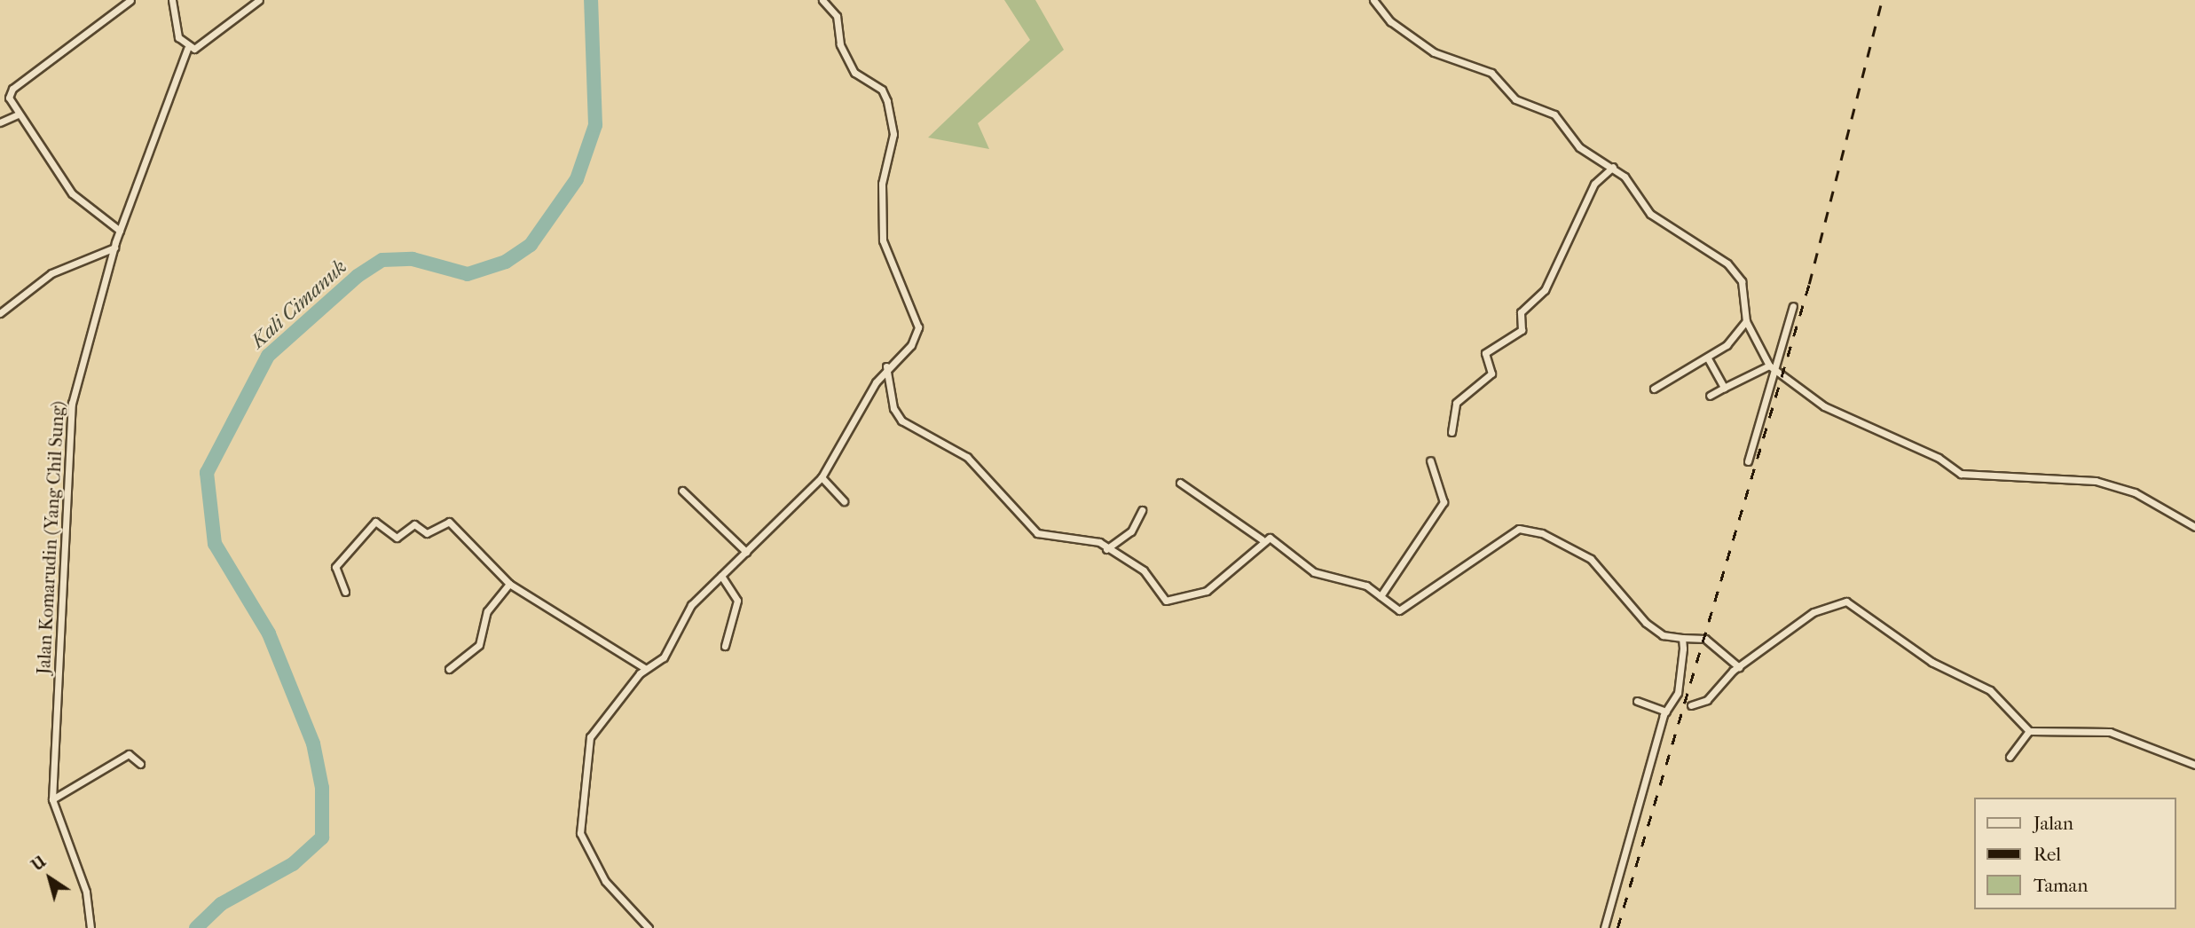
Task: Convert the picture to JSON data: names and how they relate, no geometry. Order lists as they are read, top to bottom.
{
  "streets": {
    "street": ["Jalan Komarudin (Yang Chil Sung)"]
  },
  "water": ["Kali Cimanuk"],
  "legend": ["Jalan", "Rel", "Taman"],
  "north": "top left"
}
